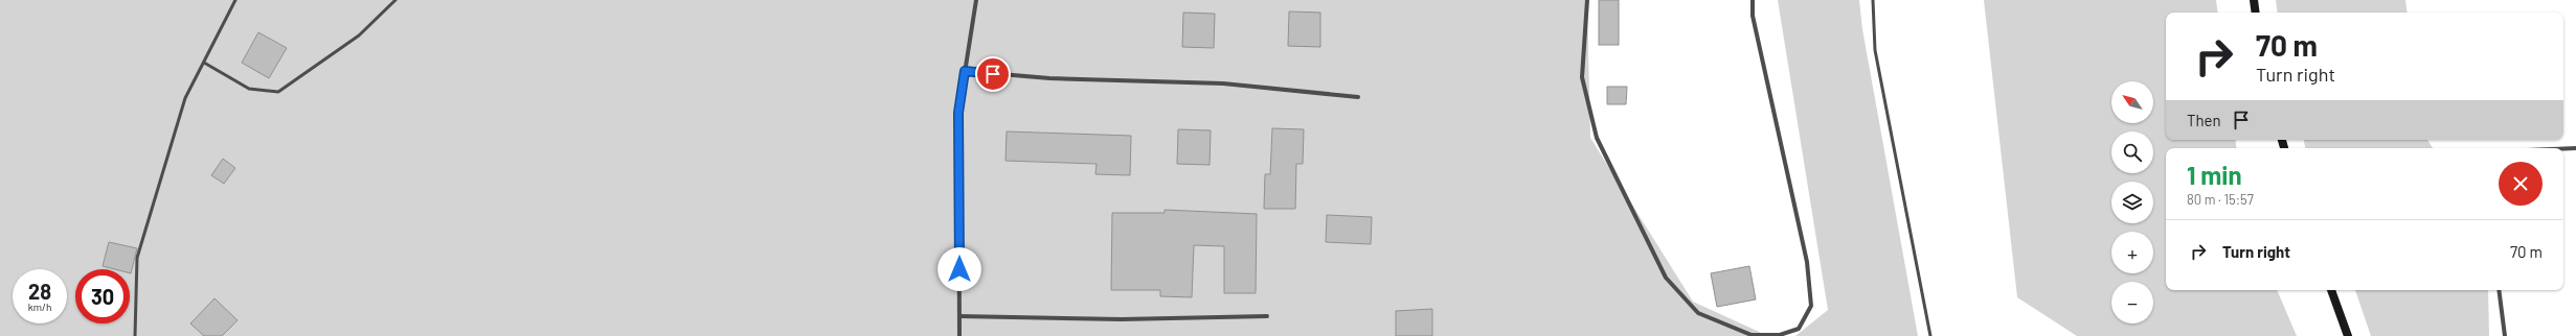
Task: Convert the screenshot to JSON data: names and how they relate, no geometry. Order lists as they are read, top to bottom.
{
  "north": "top left",
  "page": {
    "turn": ["70 m", "Turn right"],
    "map_buttons": ["+", "−"],
    "then": "Then",
    "heading": ["1 min", "80 m · 15:57"],
    "list": [
      {
        "name": "Turn right",
        "value": "70 m"
      }
    ],
    "speed": "28 km/h",
    "limit": "30"
  }
}
